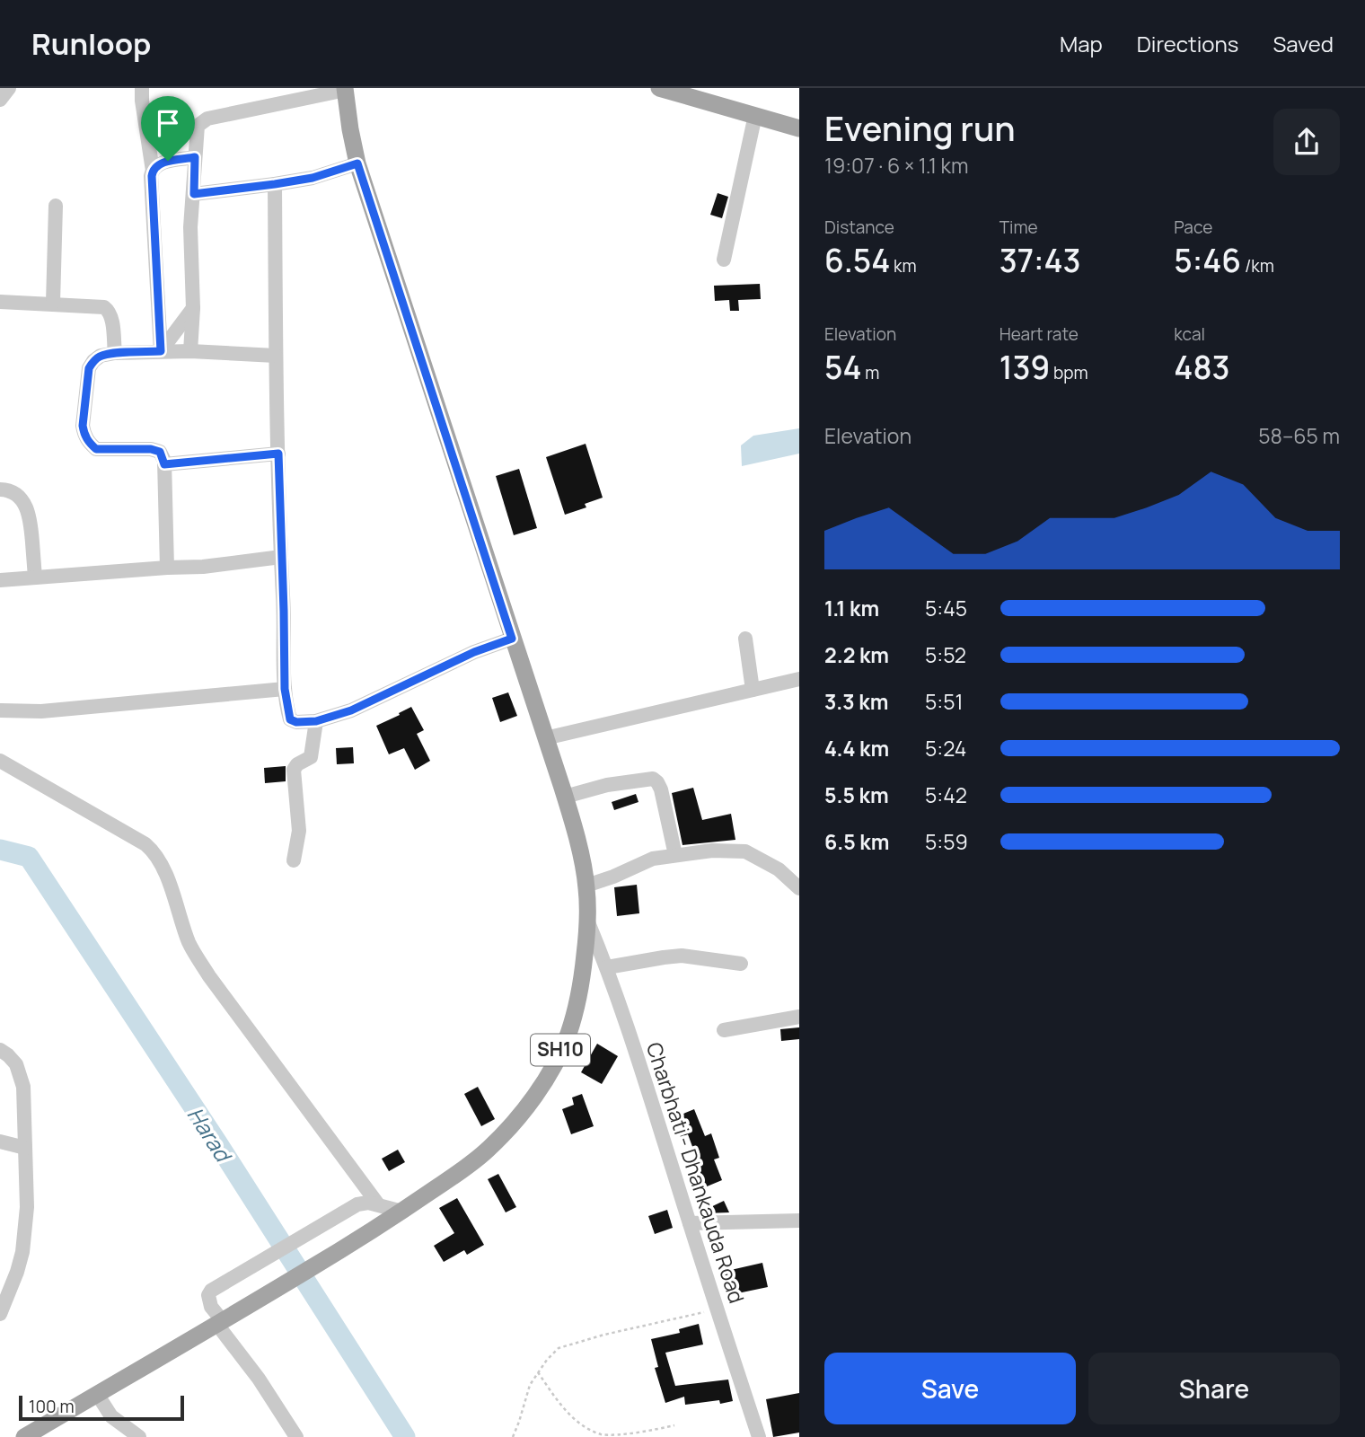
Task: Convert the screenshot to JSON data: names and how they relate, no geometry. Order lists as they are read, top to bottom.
{
  "streets": {
    "main road": ["SH10"],
    "street": ["Charbhati - Dhankauda Road"]
  },
  "crossings": [
    ["SH10", "Charbhati - Dhankauda Road"]
  ],
  "water": ["Harad"],
  "scale_bar": "100 m",
  "page": {
    "header": "Runloop",
    "nav": ["Map", "Directions", "Saved"],
    "heading": ["Evening run", "19:07 · 6 × 1.1 km"],
    "stats": [
      ["Distance", "6.54 km"],
      ["Time", "37:43"],
      ["Pace", "5:46 /km"],
      ["Elevation", "54 m"],
      ["Heart rate", "139 bpm"],
      ["kcal", "483"]
    ],
    "chart": ["Elevation", "58–65 m"],
    "list": [
      {
        "name": "1.1 km",
        "note": "5:45"
      },
      {
        "name": "2.2 km",
        "note": "5:52"
      },
      {
        "name": "3.3 km",
        "note": "5:51"
      },
      {
        "name": "4.4 km",
        "note": "5:24"
      },
      {
        "name": "5.5 km",
        "note": "5:42"
      },
      {
        "name": "6.5 km",
        "note": "5:59"
      }
    ],
    "buttons": ["Save", "Share"],
    "scale": "100 m"
  }
}
